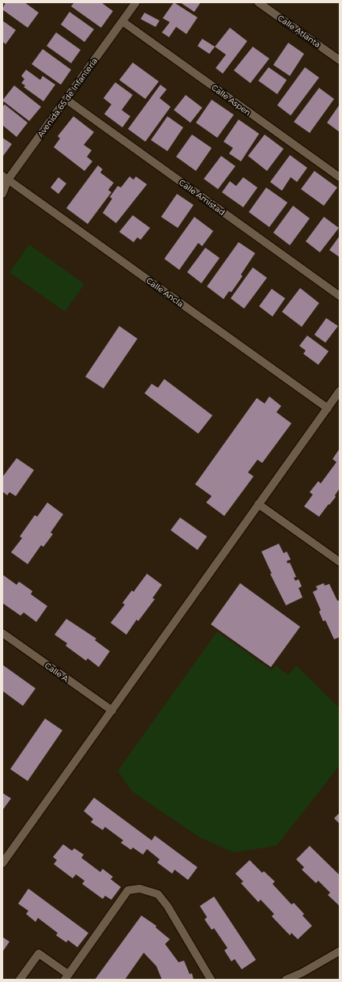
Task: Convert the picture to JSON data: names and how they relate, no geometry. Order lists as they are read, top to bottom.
{
  "streets": {
    "street": [
      "Calle Atlanta",
      "Avenida 65 de Infantería",
      "Calle Aspen",
      "Calle Amistad",
      "Calle Ancla",
      "Calle A"
    ]
  },
  "crossings": [
    ["Avenida 65 de Infantería", "Calle Aspen"],
    ["Avenida 65 de Infantería", "Calle Amistad"],
    ["Avenida 65 de Infantería", "Calle Ancla"]
  ]
}
